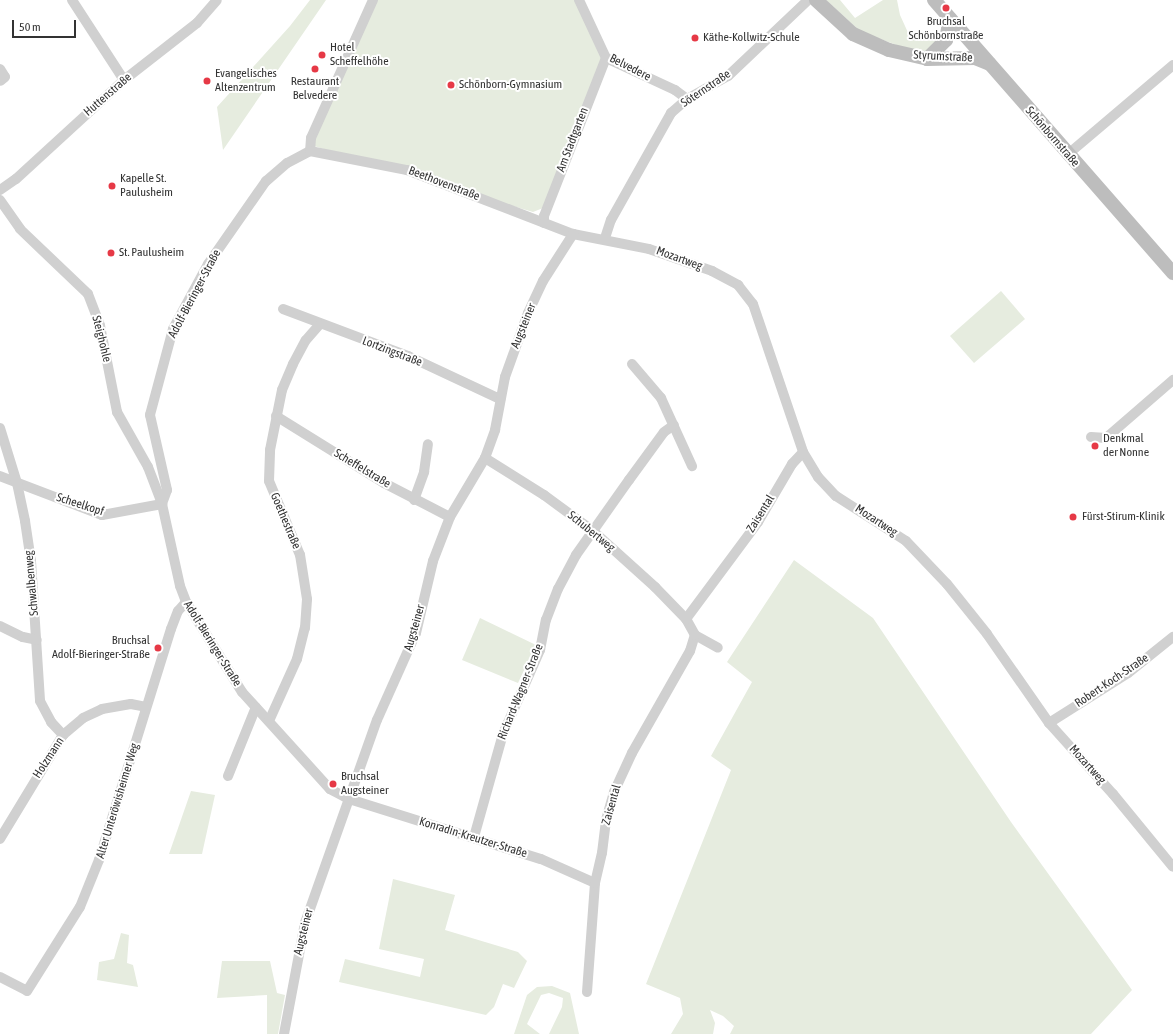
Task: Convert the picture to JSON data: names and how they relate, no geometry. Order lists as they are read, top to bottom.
{
  "streets": {
    "main road": ["Styrumstraße", "Schönbornstraße"],
    "street": [
      "Belvedere",
      "Söternstraße",
      "Huttenstraße",
      "Am Stadtgarten",
      "Beethovenstraße",
      "Mozartweg",
      "Adolf-Bieringer-Straße",
      "Augsteiner",
      "Steighohle",
      "Lortzingstraße",
      "Scheffelstraße",
      "Scheelkopf",
      "Zaisental",
      "Goethestraße",
      "Schubertweg",
      "Schwalbenweg",
      "Robert-Koch-Straße",
      "Richard-Wagner-Straße",
      "Holzmann",
      "Alter Unteröwisheimer Weg",
      "Konradin-Kreutzer-Straße"
    ]
  },
  "crossings": [
    ["Styrumstraße", "Schönbornstraße"],
    ["Belvedere", "Söternstraße"],
    ["Belvedere", "Am Stadtgarten"],
    ["Söternstraße", "Mozartweg"],
    ["Am Stadtgarten", "Beethovenstraße"],
    ["Beethovenstraße", "Mozartweg"],
    ["Beethovenstraße", "Adolf-Bieringer-Straße"],
    ["Beethovenstraße", "Augsteiner"],
    ["Mozartweg", "Augsteiner"],
    ["Mozartweg", "Zaisental"],
    ["Mozartweg", "Robert-Koch-Straße"],
    ["Adolf-Bieringer-Straße", "Augsteiner"],
    ["Adolf-Bieringer-Straße", "Steighohle"],
    ["Adolf-Bieringer-Straße", "Scheelkopf"],
    ["Adolf-Bieringer-Straße", "Goethestraße"],
    ["Adolf-Bieringer-Straße", "Alter Unteröwisheimer Weg"],
    ["Adolf-Bieringer-Straße", "Konradin-Kreutzer-Straße"],
    ["Augsteiner", "Lortzingstraße"],
    ["Augsteiner", "Scheffelstraße"],
    ["Augsteiner", "Schubertweg"],
    ["Augsteiner", "Konradin-Kreutzer-Straße"],
    ["Steighohle", "Scheelkopf"],
    ["Lortzingstraße", "Goethestraße"],
    ["Scheffelstraße", "Goethestraße"],
    ["Scheelkopf", "Schwalbenweg"],
    ["Zaisental", "Schubertweg"],
    ["Zaisental", "Konradin-Kreutzer-Straße"],
    ["Schubertweg", "Richard-Wagner-Straße"],
    ["Schwalbenweg", "Holzmann"],
    ["Richard-Wagner-Straße", "Konradin-Kreutzer-Straße"],
    ["Holzmann", "Alter Unteröwisheimer Weg"]
  ],
  "places": [
    "Bruchsal Schönbornstraße",
    "Käthe-Kollwitz-Schule",
    "Hotel Scheffelhöhe",
    "Restaurant Belvedere",
    "Evangelisches Altenzentrum",
    "Schönborn-Gymnasium",
    "Kapelle St. Paulusheim",
    "St. Paulusheim",
    "Denkmal der Nonne",
    "Fürst-Stirum-Klinik",
    "Bruchsal Adolf-Bieringer-Straße",
    "Bruchsal Augsteiner"
  ],
  "scale_bar": "50 m"
}
